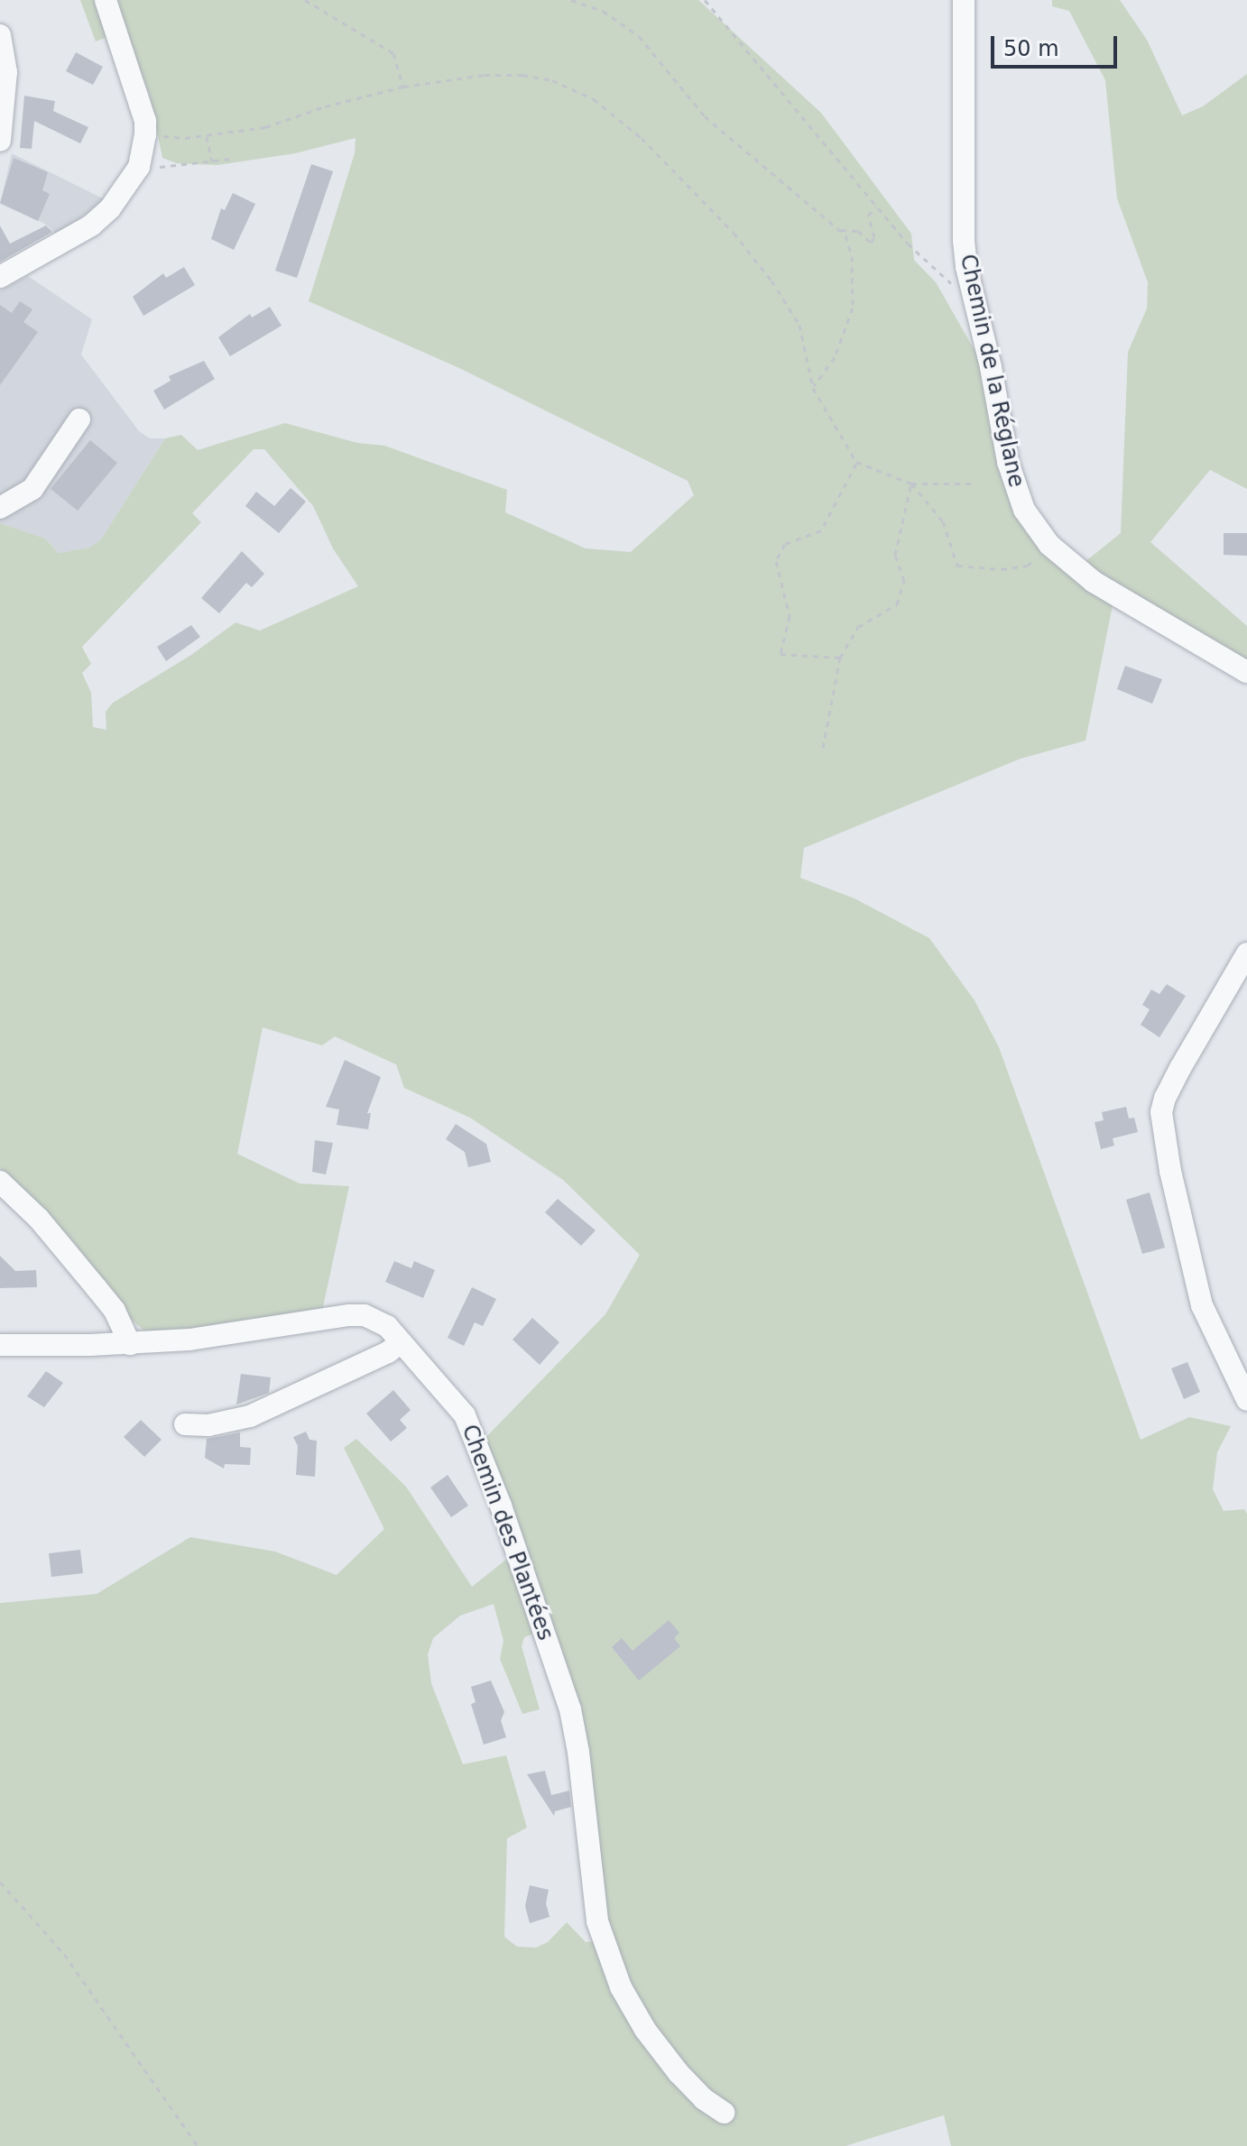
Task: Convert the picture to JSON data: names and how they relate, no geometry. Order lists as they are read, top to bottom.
{
  "streets": {
    "street": ["Chemin de la Réglane", "Chemin des Plantées"]
  },
  "scale_bar": "50 m"
}
